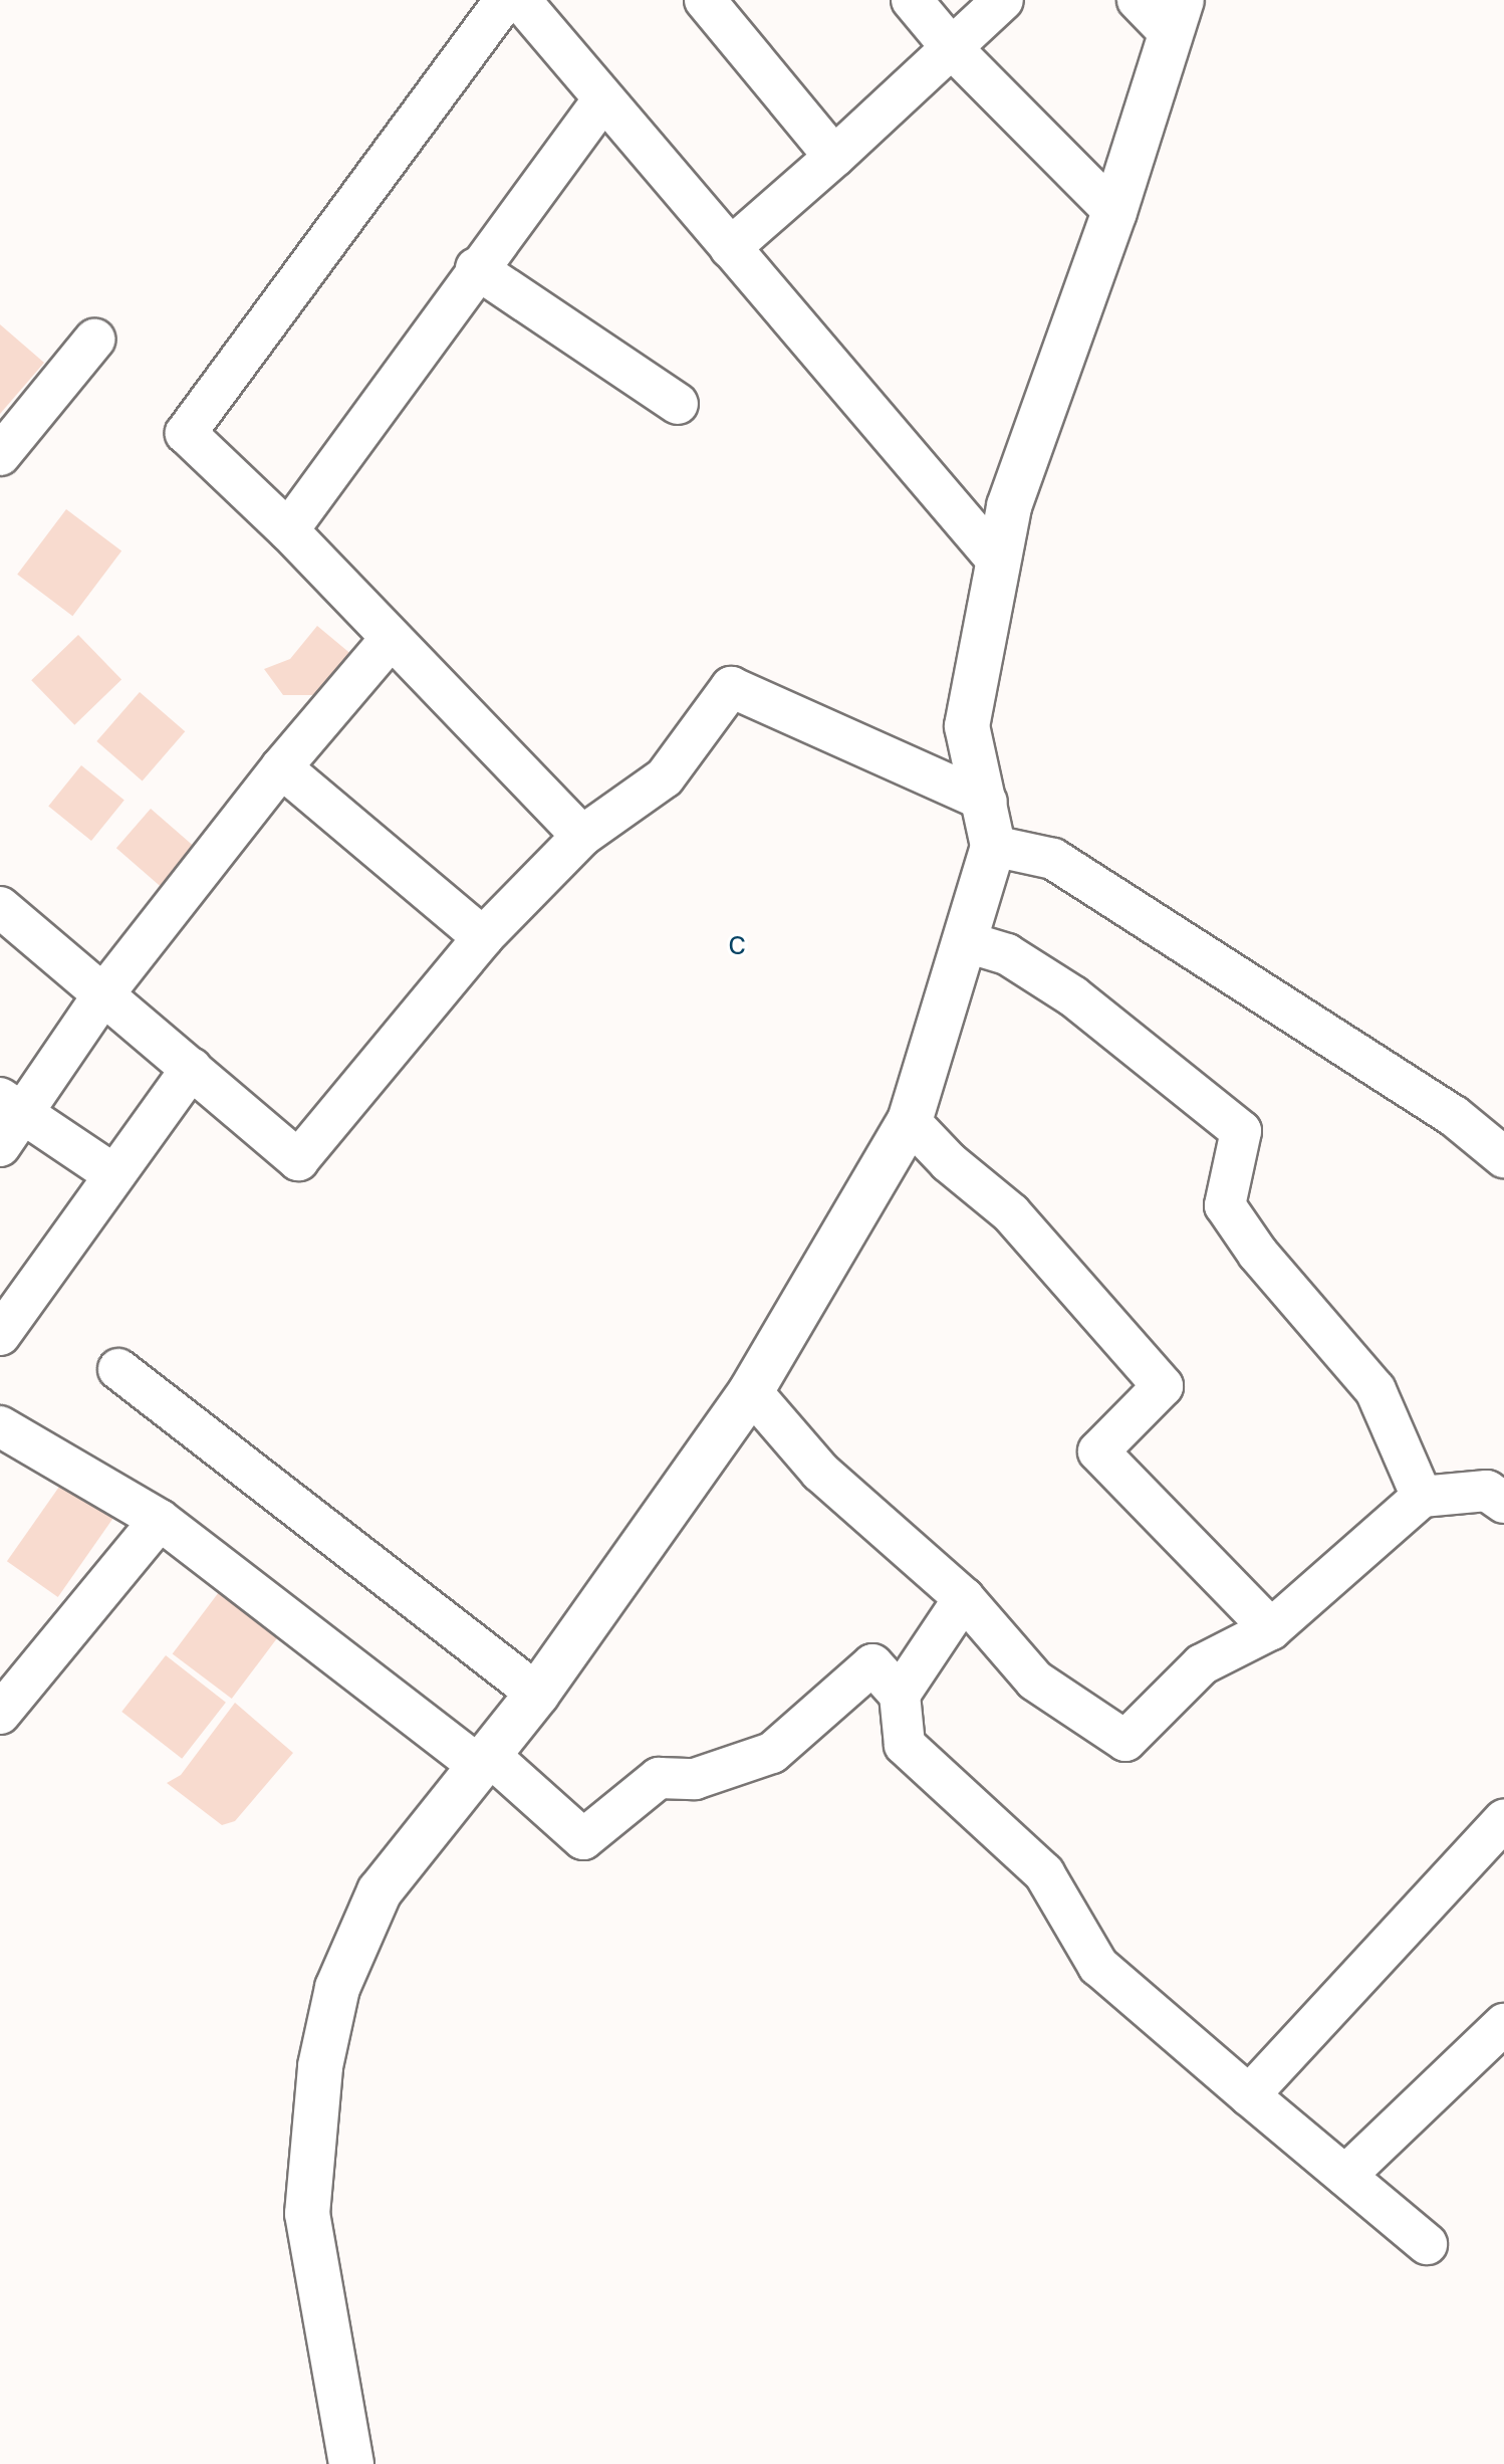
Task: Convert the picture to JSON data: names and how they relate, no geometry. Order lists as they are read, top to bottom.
{
  "districts": ["C"]
}
